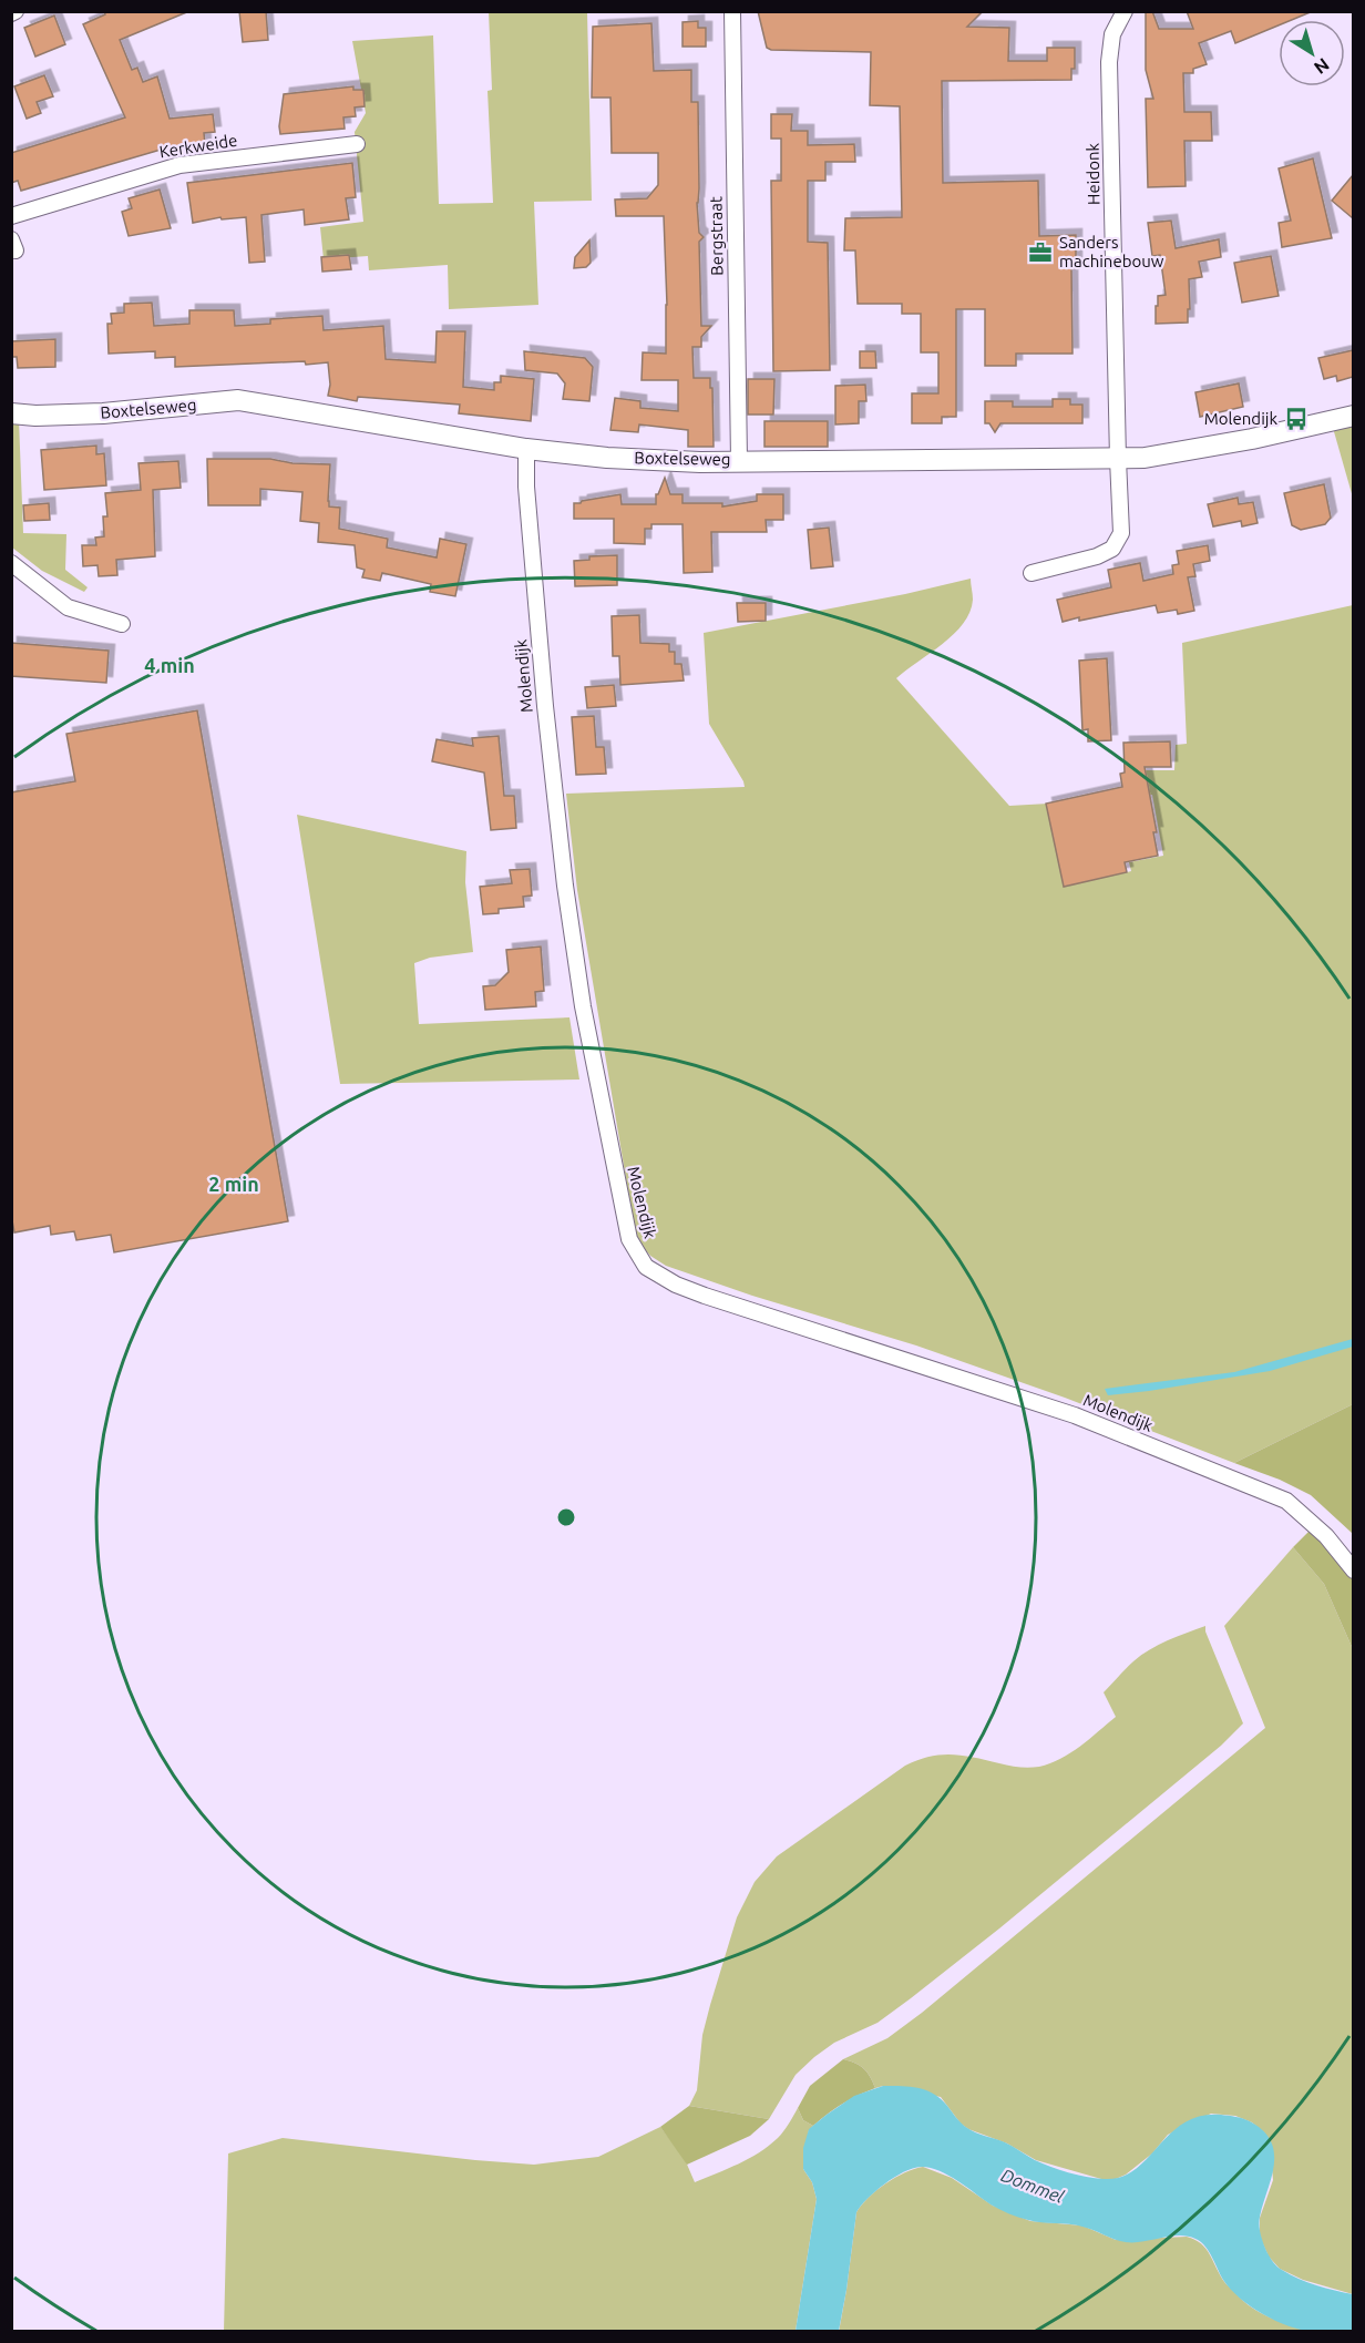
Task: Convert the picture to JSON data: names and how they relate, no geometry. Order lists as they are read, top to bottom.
{
  "streets": {
    "street": [
      "Kerkweide",
      "Heidonk",
      "Bergstraat",
      "Boxtelseweg",
      "Molendijk"
    ]
  },
  "crossings": [
    ["Heidonk", "Boxtelseweg"],
    ["Bergstraat", "Boxtelseweg"],
    ["Boxtelseweg", "Molendijk"]
  ],
  "water": ["Dommel"],
  "places": {
    "office": ["Sanders machinebouw"],
    "bus stop": ["Molendijk"]
  },
  "north": "bottom right",
  "rings": ["4 min", "2 min"]
}
